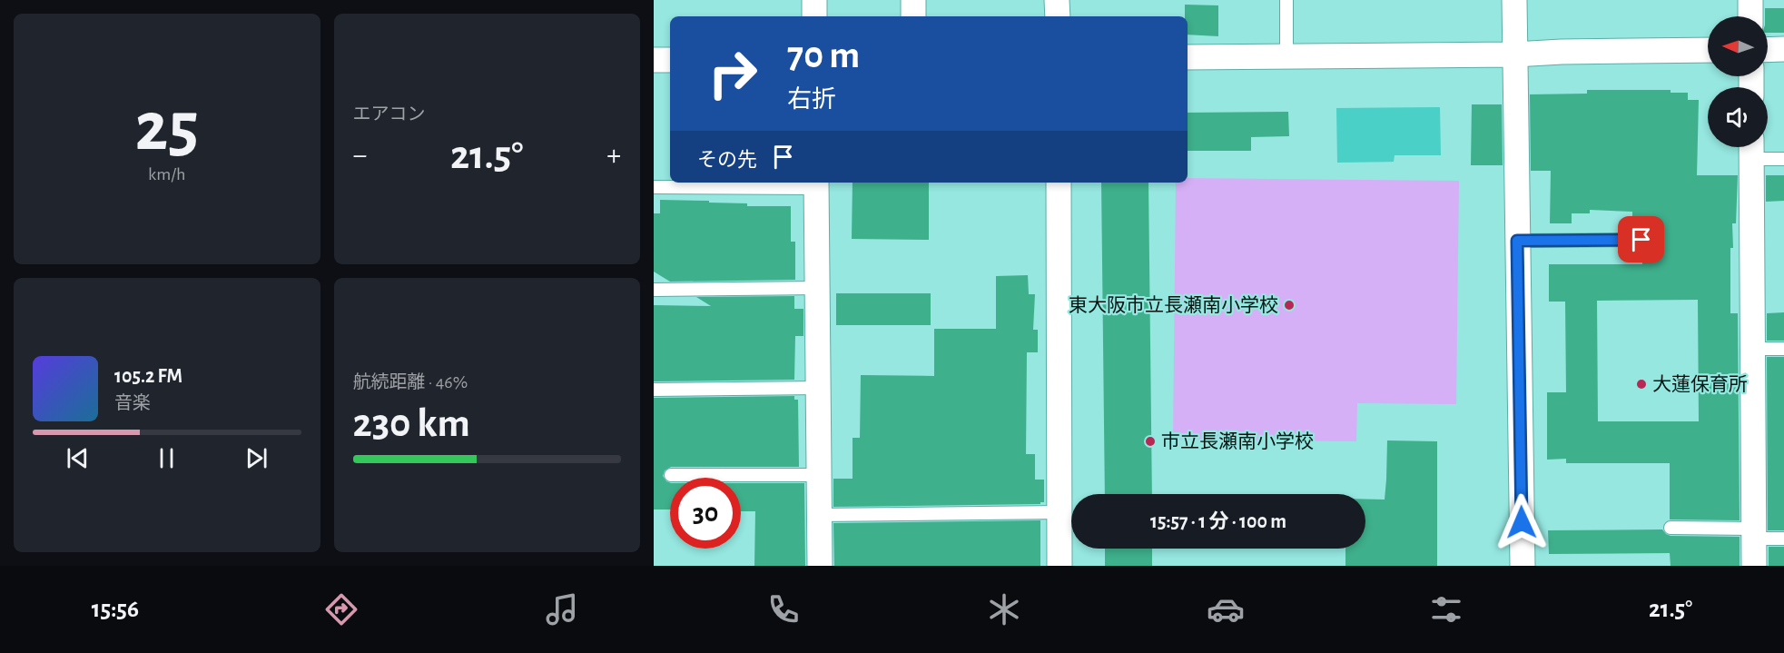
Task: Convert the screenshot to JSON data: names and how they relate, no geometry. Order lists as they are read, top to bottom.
{
  "places": ["東大阪市立長瀬南小学校", "大蓮保育所", "市立長瀬南小学校"],
  "north": "left",
  "page": {
    "tile": [
      ["25", "km/h"],
      "エアコン",
      ["航続距離 · 46%", "230 km"]
    ],
    "turn": ["70 m", "右折"],
    "then": "その先",
    "heat": ["−", "21.5°", "+"],
    "song": ["105.2 FM", "音楽"],
    "limit": "30",
    "trip": "15:57 · 1 分 · 100 m",
    "tabs": ["15:56", "21.5°"]
  }
}
